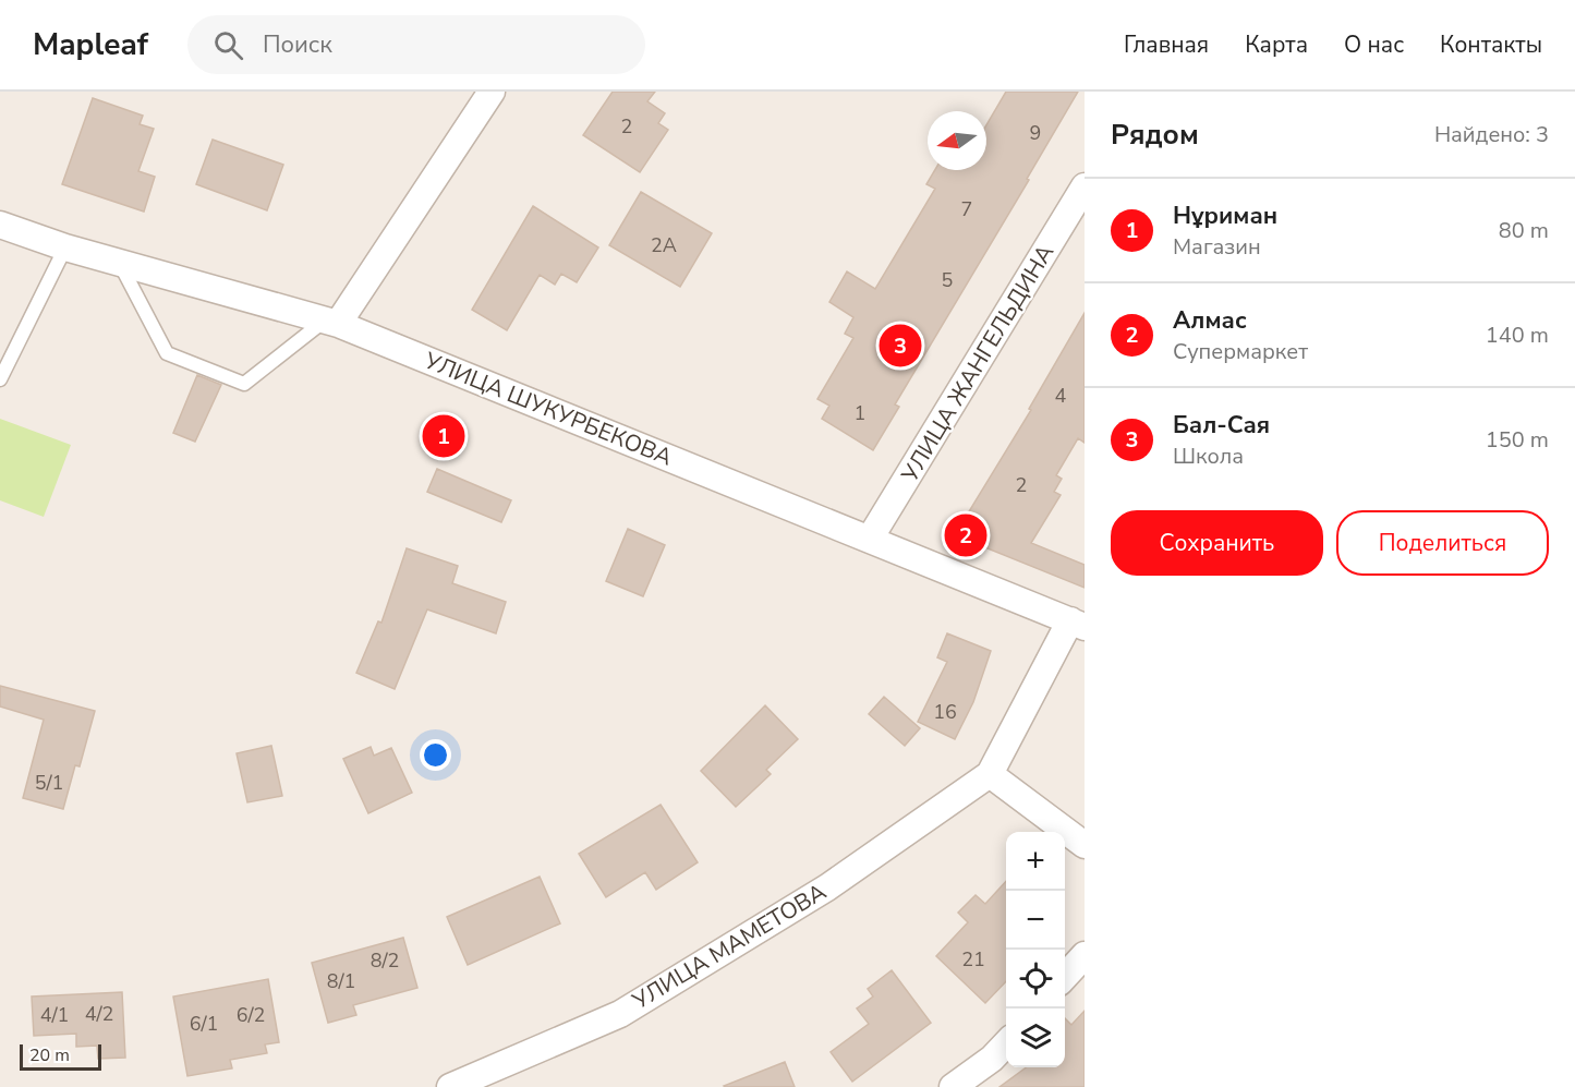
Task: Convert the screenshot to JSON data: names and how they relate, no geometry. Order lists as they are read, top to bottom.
{
  "streets": {
    "street": ["УЛИЦА ЖАНГЕЛЬДИНА", "УЛИЦА ШУКУРБЕКОВА", "УЛИЦА МАМЕТОВА"]
  },
  "crossings": [
    ["УЛИЦА ЖАНГЕЛЬДИНА", "УЛИЦА ШУКУРБЕКОВА"],
    ["УЛИЦА ШУКУРБЕКОВА", "УЛИЦА МАМЕТОВА"]
  ],
  "house_numbers": [
    "2",
    "9",
    "7",
    "2А",
    "5",
    "4",
    "1",
    "2",
    "16",
    "5/1",
    "21",
    "8/2",
    "8/1",
    "4/2",
    "4/1",
    "6/2",
    "6/1"
  ],
  "scale_bar": "20 m",
  "north": "left",
  "page": {
    "header": "Mapleaf",
    "search": "Поиск",
    "nav": [
      "Главная",
      "Карта",
      "О нас",
      "Контакты"
    ],
    "heading": ["Рядом", "Найдено: 3"],
    "list": [
      {
        "mark": "1",
        "name": "Нұриман",
        "note": "Магазин",
        "value": "80 m"
      },
      {
        "mark": "2",
        "name": "Алмас",
        "note": "Супермаркет",
        "value": "140 m"
      },
      {
        "mark": "3",
        "name": "Бал-Сая",
        "note": "Школа",
        "value": "150 m"
      }
    ],
    "pins": ["3", "1", "2"],
    "buttons": ["Сохранить", "Поделиться"],
    "map_buttons": ["+", "−"],
    "scale": "20 m"
  }
}
